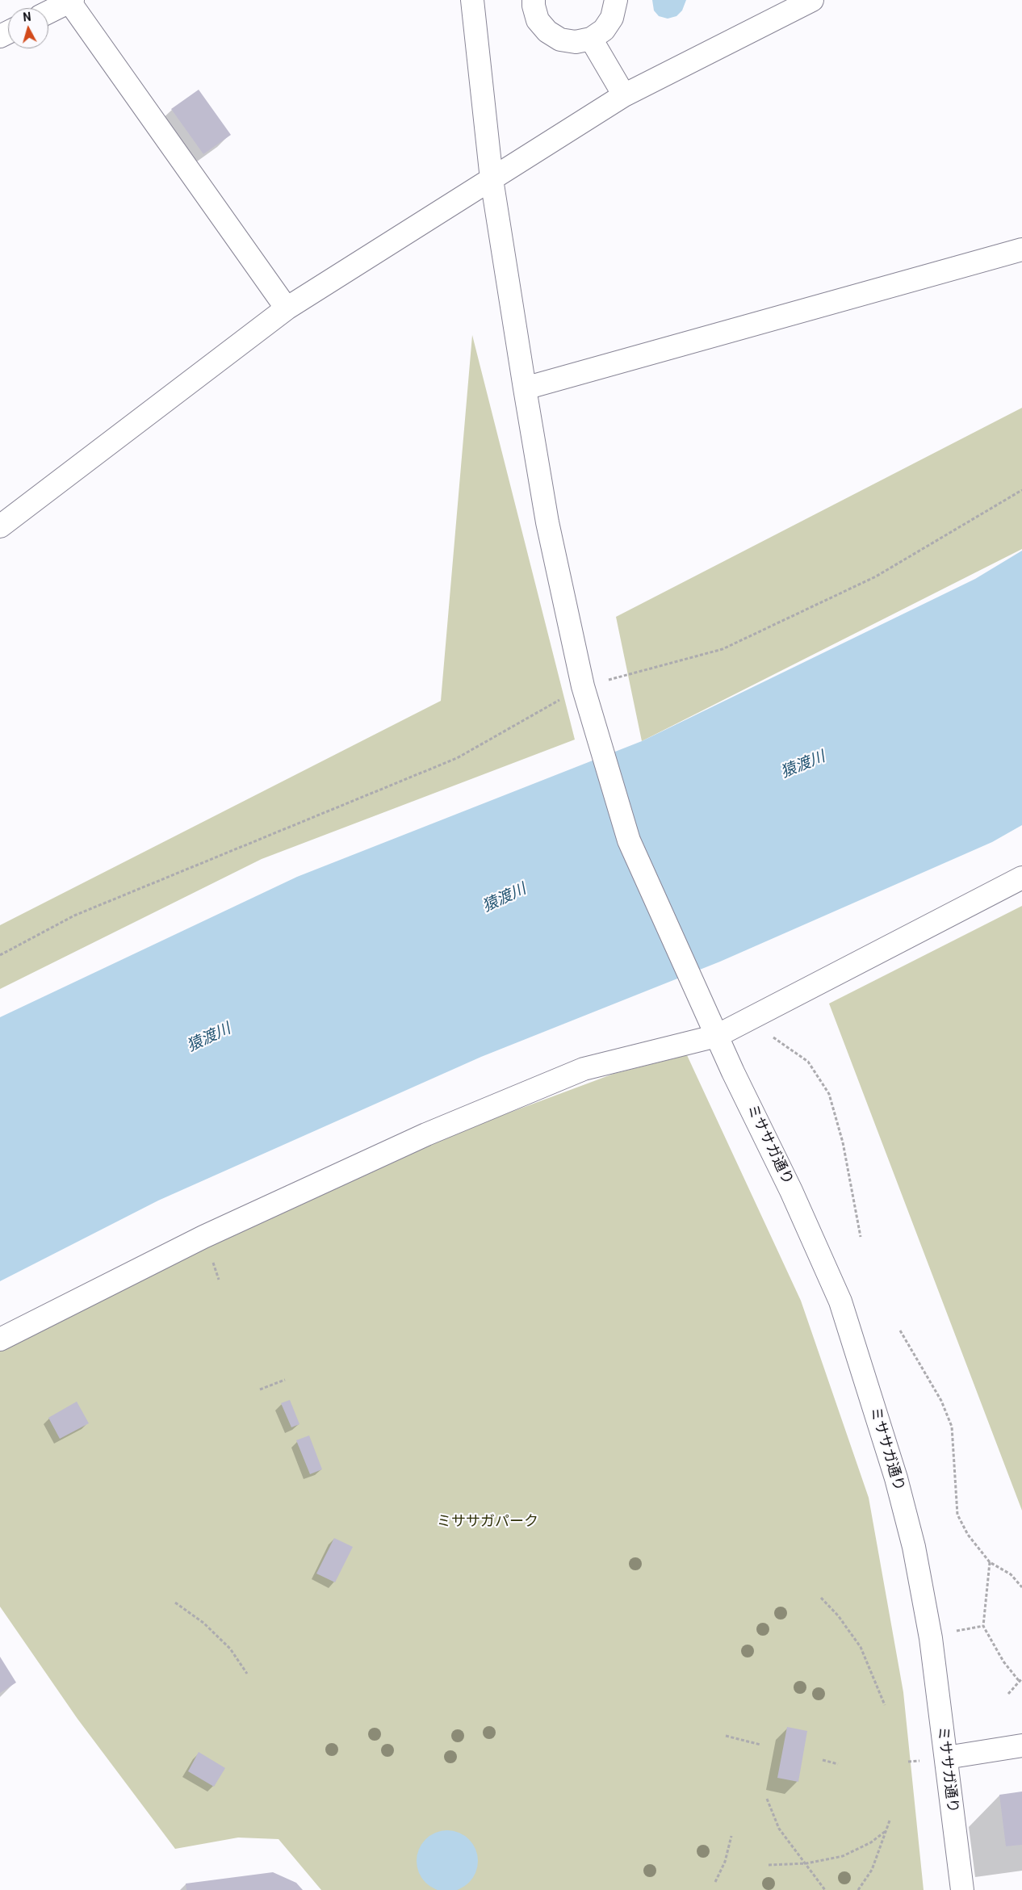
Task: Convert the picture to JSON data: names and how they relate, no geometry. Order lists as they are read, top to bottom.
{
  "streets": {
    "street": ["ミササガ通り"]
  },
  "water": ["猿渡川"],
  "parks": ["ミササガパーク"],
  "north": "top"
}
